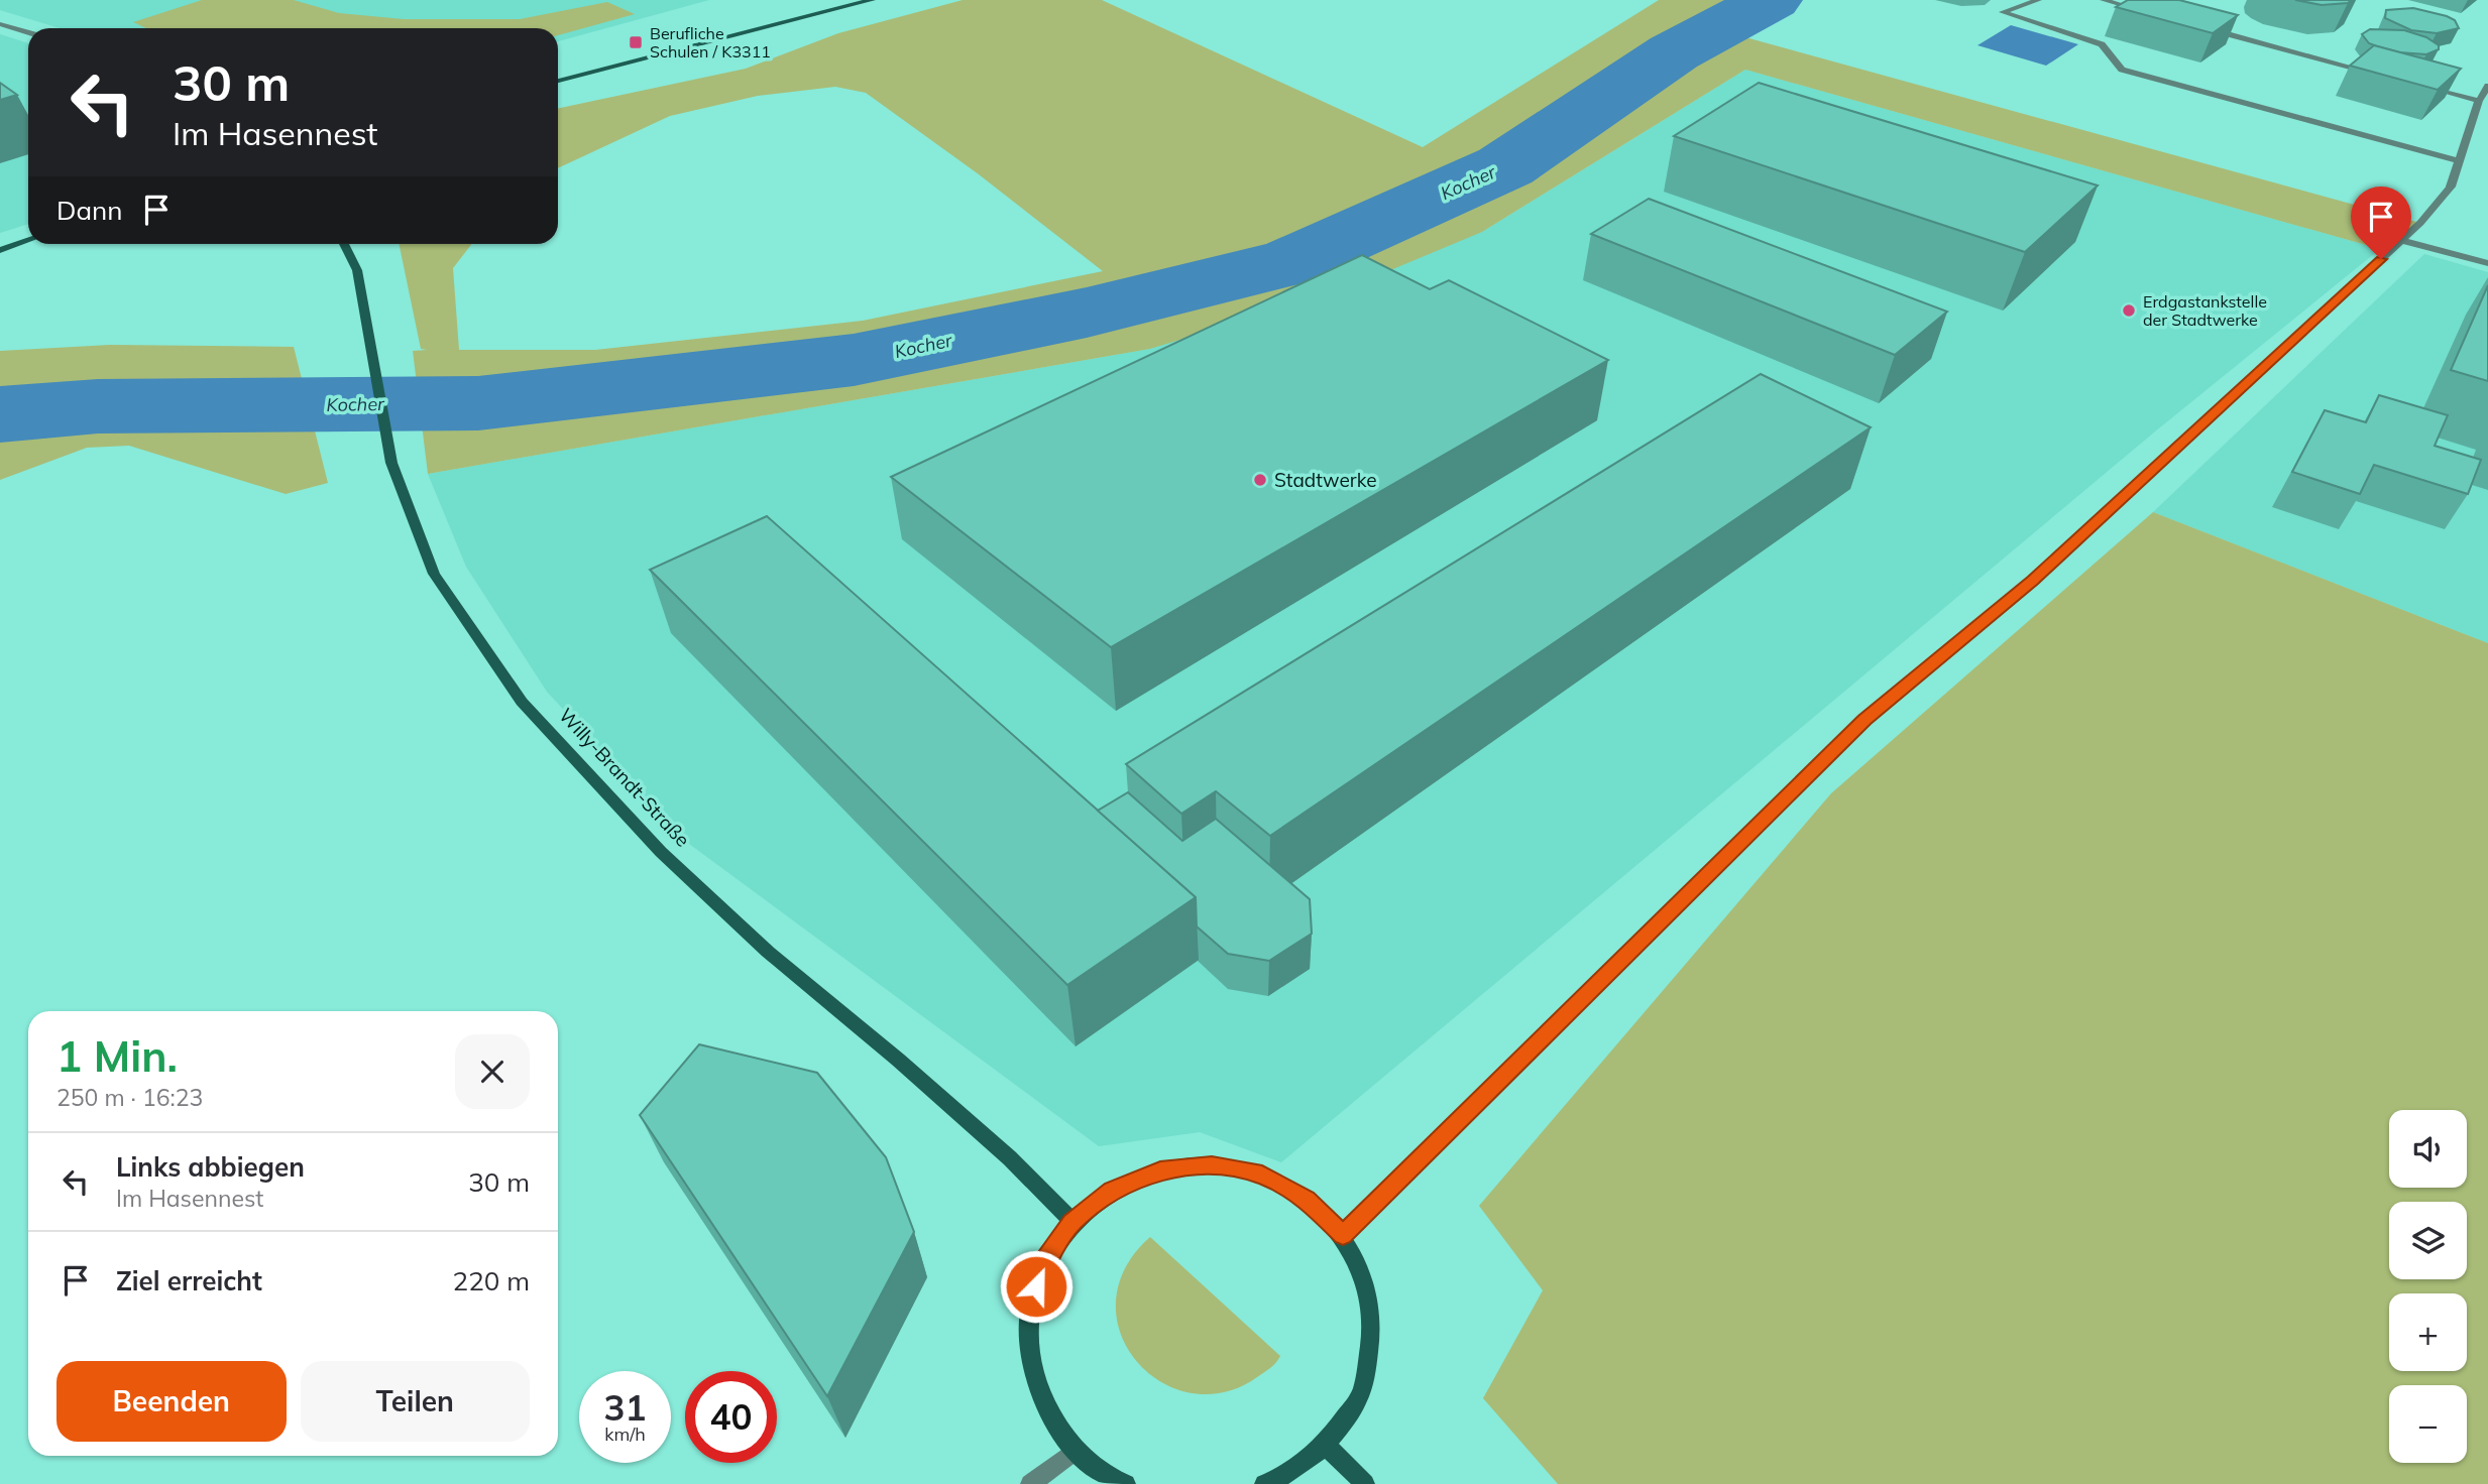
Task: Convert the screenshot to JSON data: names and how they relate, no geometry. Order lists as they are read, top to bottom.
{
  "streets": {
    "street": ["Willy-Brandt-Straße"]
  },
  "water": ["Kocher"],
  "places": {
    "transit": ["Berufliche Schulen / K3311"],
    "other": ["Erdgastankstelle der Stadtwerke", "Stadtwerke"]
  },
  "page": {
    "turn": ["30 m", "Im Hasennest"],
    "then": "Dann",
    "heading": ["1 Min.", "250 m · 16:23"],
    "map_buttons": ["+", "−"],
    "list": [
      {
        "name": "Links abbiegen",
        "note": "Im Hasennest",
        "value": "30 m"
      },
      {
        "name": "Ziel erreicht",
        "value": "220 m"
      }
    ],
    "buttons": ["Beenden", "Teilen"],
    "speed": "31 km/h",
    "limit": "40"
  }
}
